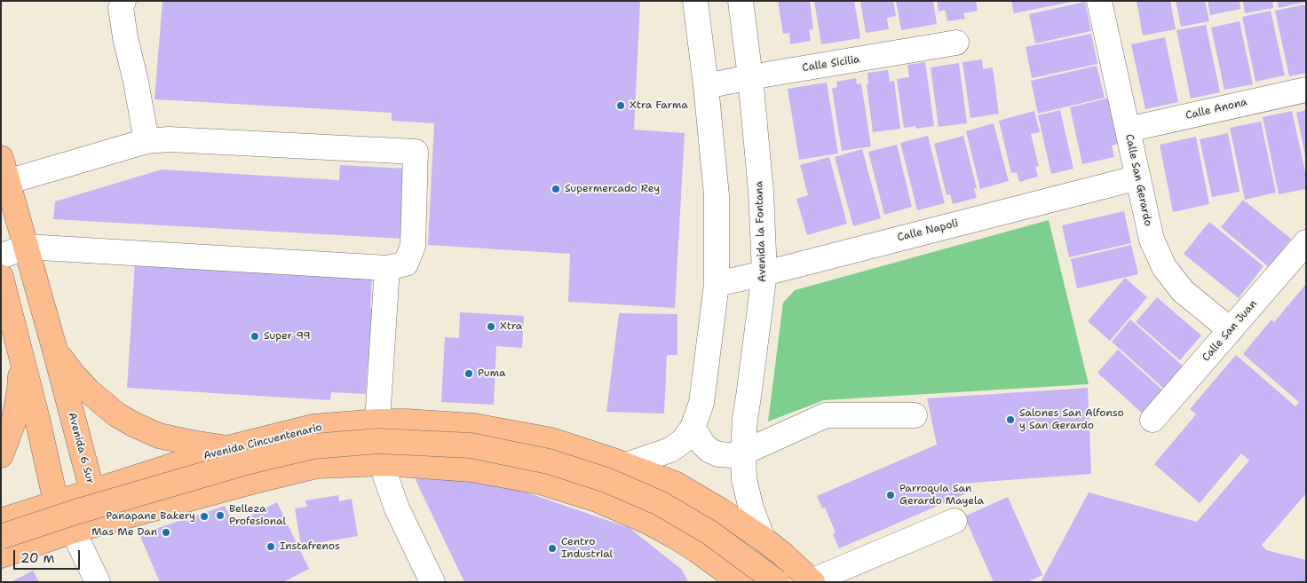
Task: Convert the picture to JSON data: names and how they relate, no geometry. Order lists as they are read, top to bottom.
{
  "streets": {
    "main road": ["Avenida Cincuentenario", "Avenida 6 Sur"],
    "street": [
      "Calle Sicilia",
      "Calle Anona",
      "Calle San Gerardo",
      "Calle Napoli",
      "Avenida la Fontana",
      "Calle San Juan"
    ]
  },
  "crossings": [
    ["Calle Sicilia", "Avenida la Fontana"],
    ["Calle Anona", "Calle San Gerardo"],
    ["Calle San Gerardo", "Calle Napoli"],
    ["Calle San Gerardo", "Calle San Juan"],
    ["Calle Napoli", "Avenida la Fontana"],
    ["Avenida la Fontana", "Avenida Cincuentenario"],
    ["Avenida Cincuentenario", "Avenida 6 Sur"]
  ],
  "places": [
    "Xtra Farma",
    "Supermercado Rey",
    "Xtra",
    "Super 99",
    "Puma",
    "Salones San Alfonso y San Gerardo",
    "Parroquia San Gerardo Mayela",
    "Belleza Profesional",
    "Panapane Bakery",
    "Mas Me Dan",
    "Instafrenos",
    "Centro Industrial"
  ],
  "scale_bar": "20 m"
}
